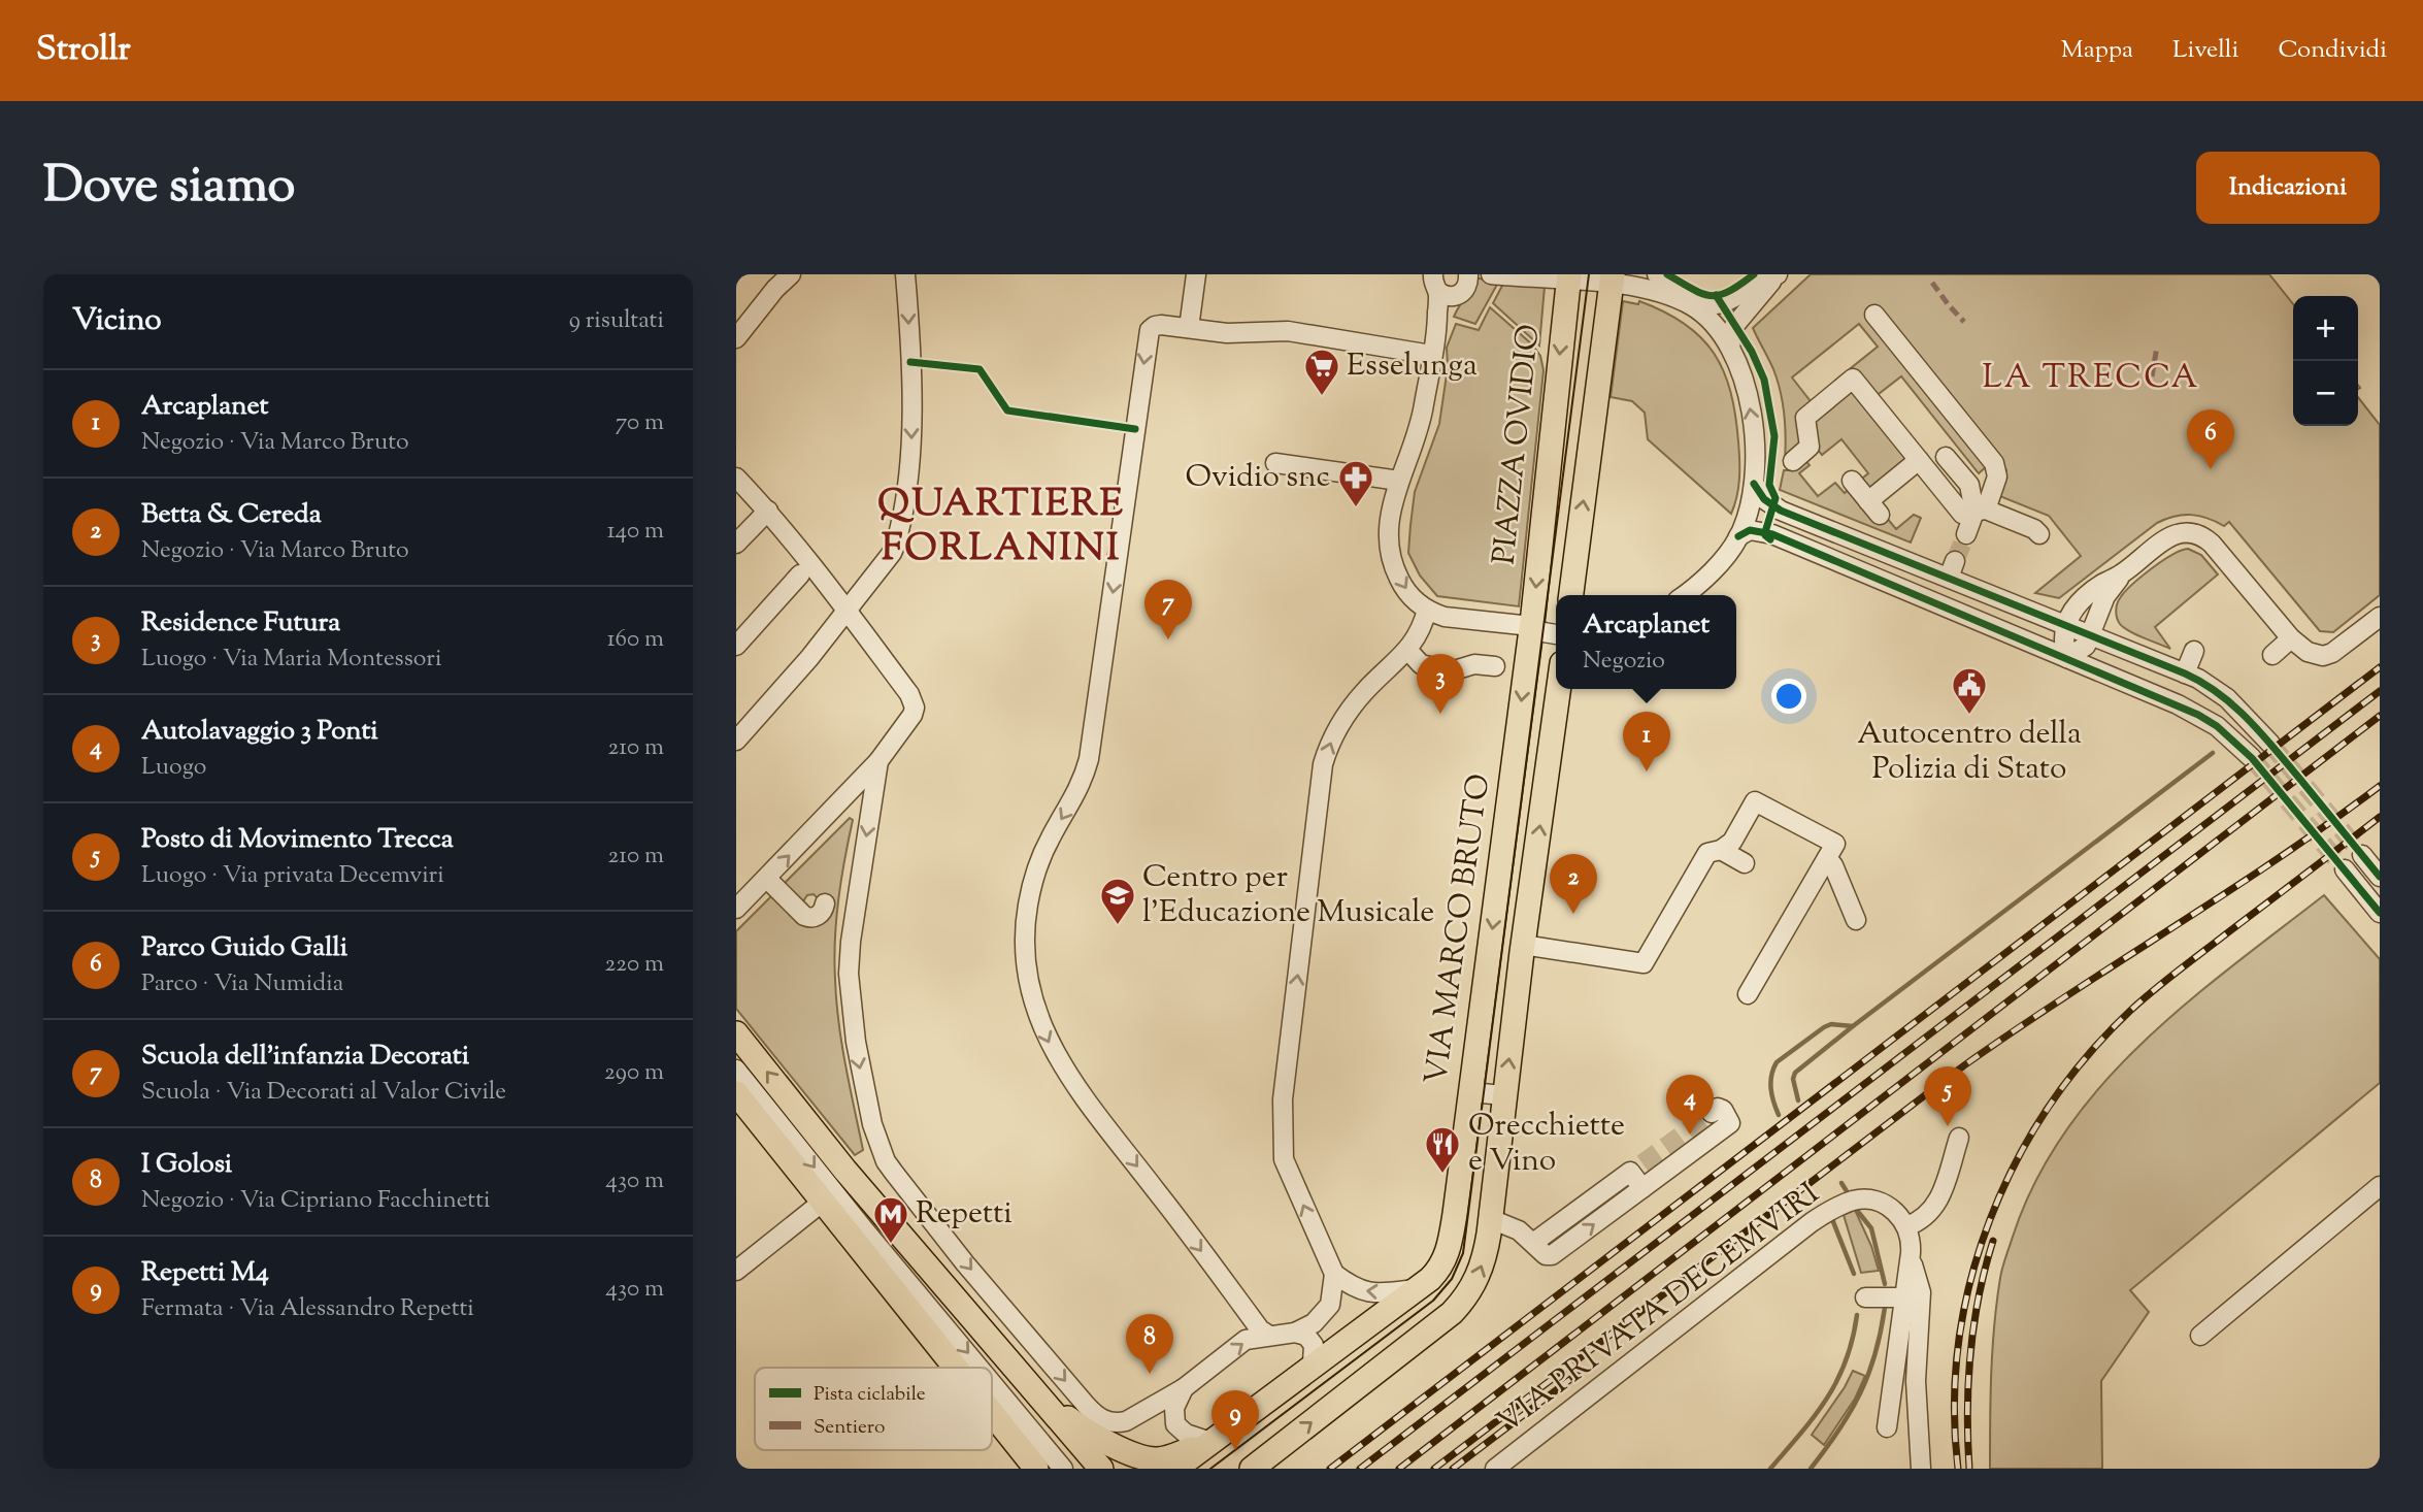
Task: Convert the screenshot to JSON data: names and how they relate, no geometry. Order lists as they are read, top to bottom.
{
  "streets": {
    "main road": ["PIAZZA OVIDIO", "VIA MARCO BRUTO"],
    "street": ["VIA PRIVATA DECEMVIRI"]
  },
  "crossings": [
    ["PIAZZA OVIDIO", "VIA MARCO BRUTO"]
  ],
  "districts": ["LA TRECCA", "QUARTIERE FORLANINI"],
  "places": {
    "supermarket": ["Esselunga"],
    "pharmacy": ["Ovidio snc"],
    "public building": ["Autocentro della Polizia di Stato"],
    "school or university": ["Centro per l'Educazione Musicale"],
    "restaurant": ["Orecchiette e Vino"],
    "metro station": ["Repetti"]
  },
  "legend": ["Pista ciclabile", "Sentiero"],
  "page": {
    "header": "Strollr",
    "nav": ["Mappa", "Livelli", "Condividi"],
    "title": "Dove siamo",
    "buttons": "Indicazioni",
    "heading": ["Vicino", "9 risultati"],
    "map_buttons": ["+", "−"],
    "list": [
      {
        "mark": "1",
        "name": "Arcaplanet",
        "note": "Negozio · Via Marco Bruto",
        "value": "70 m"
      },
      {
        "mark": "2",
        "name": "Betta & Cereda",
        "note": "Negozio · Via Marco Bruto",
        "value": "140 m"
      },
      {
        "mark": "3",
        "name": "Residence Futura",
        "note": "Luogo · Via Maria Montessori",
        "value": "160 m"
      },
      {
        "mark": "4",
        "name": "Autolavaggio 3 Ponti",
        "note": "Luogo",
        "value": "210 m"
      },
      {
        "mark": "5",
        "name": "Posto di Movimento Trecca",
        "note": "Luogo · Via privata Decemviri",
        "value": "210 m"
      },
      {
        "mark": "6",
        "name": "Parco Guido Galli",
        "note": "Parco · Via Numidia",
        "value": "220 m"
      },
      {
        "mark": "7",
        "name": "Scuola dell'infanzia Decorati",
        "note": "Scuola · Via Decorati al Valor Civile",
        "value": "290 m"
      },
      {
        "mark": "8",
        "name": "I Golosi",
        "note": "Negozio · Via Cipriano Facchinetti",
        "value": "430 m"
      },
      {
        "mark": "9",
        "name": "Repetti M4",
        "note": "Fermata · Via Alessandro Repetti",
        "value": "430 m"
      }
    ],
    "pins": [
      "6",
      "7",
      "3",
      "1",
      "2",
      "5",
      "4",
      "8",
      "9"
    ],
    "popup": ["Arcaplanet", "Negozio"]
  }
}
